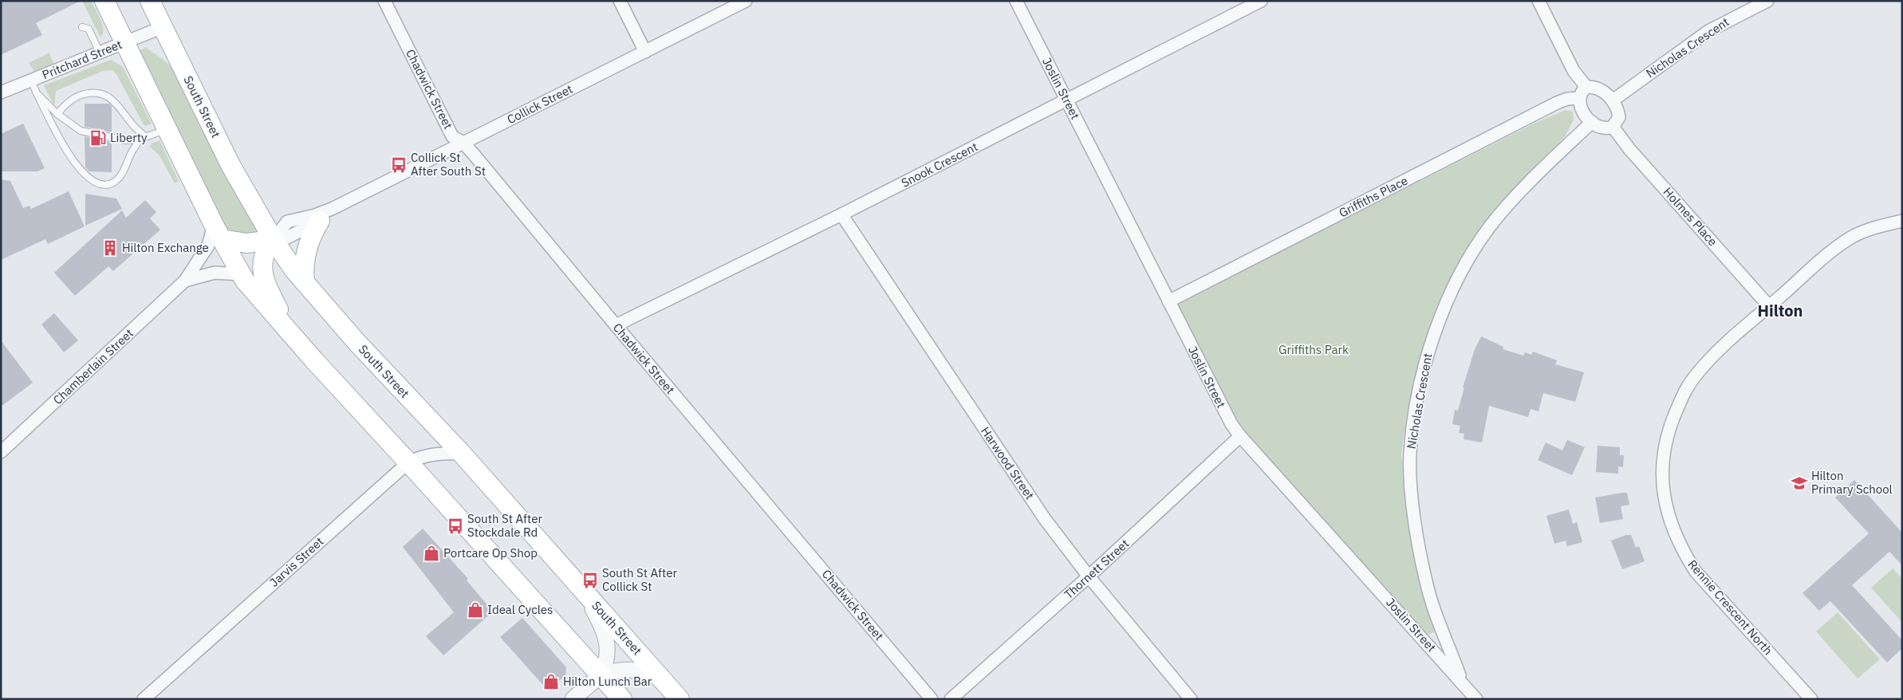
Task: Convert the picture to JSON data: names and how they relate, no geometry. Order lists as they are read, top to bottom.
{
  "streets": {
    "main road": ["South Street"],
    "street": [
      "Nicholas Crescent",
      "Pritchard Street",
      "Joslin Street",
      "Chadwick Street",
      "Collick Street",
      "Snook Crescent",
      "Griffiths Place",
      "Holmes Place",
      "Chamberlain Street",
      "Harwood Street",
      "Jarvis Street",
      "Thornett Street",
      "Rennie Crescent North"
    ]
  },
  "crossings": [
    ["Nicholas Crescent", "Joslin Street"],
    ["Nicholas Crescent", "Griffiths Place"],
    ["Nicholas Crescent", "Holmes Place"],
    ["Pritchard Street", "South Street"],
    ["Joslin Street", "Snook Crescent"],
    ["Joslin Street", "Griffiths Place"],
    ["Joslin Street", "Thornett Street"],
    ["Chadwick Street", "Collick Street"],
    ["Chadwick Street", "Snook Crescent"],
    ["Collick Street", "South Street"],
    ["South Street", "Jarvis Street"],
    ["Snook Crescent", "Harwood Street"],
    ["Griffiths Place", "Holmes Place"],
    ["Holmes Place", "Rennie Crescent North"],
    ["Harwood Street", "Thornett Street"]
  ],
  "districts": ["Hilton"],
  "parks": ["Griffiths Park"],
  "places": {
    "fuel station": ["Liberty"],
    "bus stop": ["Collick St After South St", "South St After Stockdale Rd", "South St After Collick St"],
    "building": ["Hilton Exchange"],
    "school or university": ["Hilton Primary School"],
    "shop": ["Portcare Op Shop", "Ideal Cycles", "Hilton Lunch Bar"]
  }
}
